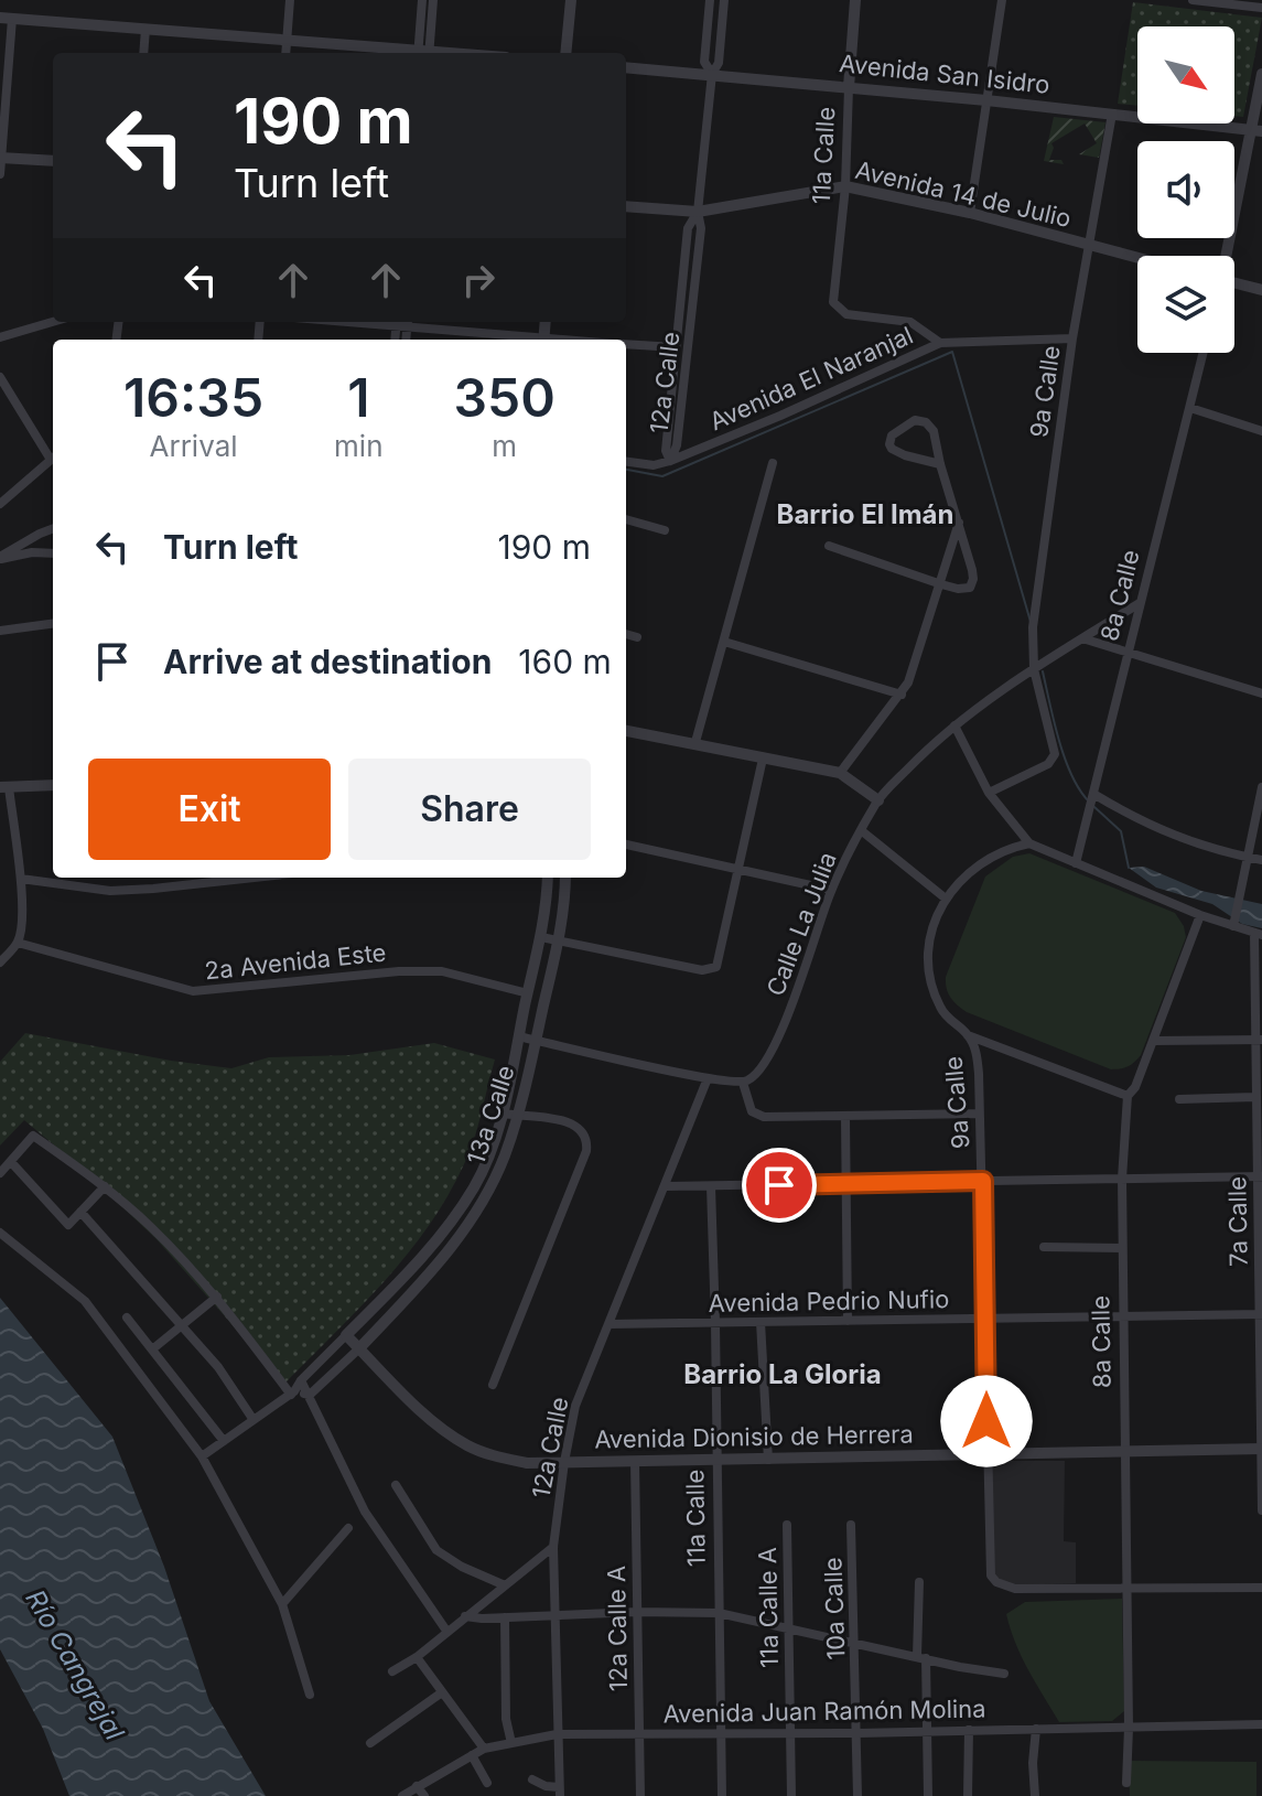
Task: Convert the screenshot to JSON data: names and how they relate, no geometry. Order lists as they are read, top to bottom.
{
  "streets": {
    "street": [
      "Avenida San Isidro",
      "11a Calle",
      "Avenida 14 de Julio",
      "Avenida El Naranjal",
      "12a Calle",
      "9a Calle",
      "8a Calle",
      "Calle La Julia",
      "2a Avenida Este",
      "13a Calle",
      "7a Calle",
      "Avenida Pedrio Nufio",
      "Avenida Dionisio de Herrera",
      "11a Calle A",
      "10a Calle",
      "12a Calle A",
      "Avenida Juan Ramón Molina"
    ]
  },
  "crossings": [
    ["Avenida San Isidro", "11a Calle"],
    ["Avenida San Isidro", "12a Calle"],
    ["Avenida San Isidro", "9a Calle"],
    ["11a Calle", "Avenida 14 de Julio"],
    ["11a Calle", "Avenida El Naranjal"],
    ["11a Calle", "Avenida Pedrio Nufio"],
    ["11a Calle", "Avenida Dionisio de Herrera"],
    ["11a Calle", "Avenida Juan Ramón Molina"],
    ["Avenida 14 de Julio", "12a Calle"],
    ["Avenida 14 de Julio", "9a Calle"],
    ["Avenida El Naranjal", "12a Calle"],
    ["Avenida El Naranjal", "9a Calle"],
    ["12a Calle", "Avenida Pedrio Nufio"],
    ["12a Calle", "Avenida Dionisio de Herrera"],
    ["12a Calle", "Avenida Juan Ramón Molina"],
    ["9a Calle", "8a Calle"],
    ["9a Calle", "Calle La Julia"],
    ["9a Calle", "Avenida Pedrio Nufio"],
    ["9a Calle", "Avenida Dionisio de Herrera"],
    ["8a Calle", "Calle La Julia"],
    ["8a Calle", "Avenida Pedrio Nufio"],
    ["8a Calle", "Avenida Dionisio de Herrera"],
    ["8a Calle", "Avenida Juan Ramón Molina"],
    ["2a Avenida Este", "13a Calle"],
    ["13a Calle", "Avenida Dionisio de Herrera"],
    ["7a Calle", "Avenida Pedrio Nufio"],
    ["7a Calle", "Avenida Dionisio de Herrera"],
    ["Avenida Dionisio de Herrera", "12a Calle A"],
    ["11a Calle A", "Avenida Juan Ramón Molina"],
    ["10a Calle", "Avenida Juan Ramón Molina"],
    ["12a Calle A", "Avenida Juan Ramón Molina"]
  ],
  "districts": ["Barrio El Imán", "Barrio La Gloria"],
  "water": ["Río Cangrejal"],
  "north": "bottom right",
  "page": {
    "turn": ["190 m", "Turn left"],
    "eta": [
      "16:35",
      "Arrival",
      "1",
      "min",
      "350",
      "m"
    ],
    "list": [
      {
        "name": "Turn left",
        "value": "190 m"
      },
      {
        "name": "Arrive at destination",
        "value": "160 m"
      }
    ],
    "buttons": ["Exit", "Share"]
  }
}
